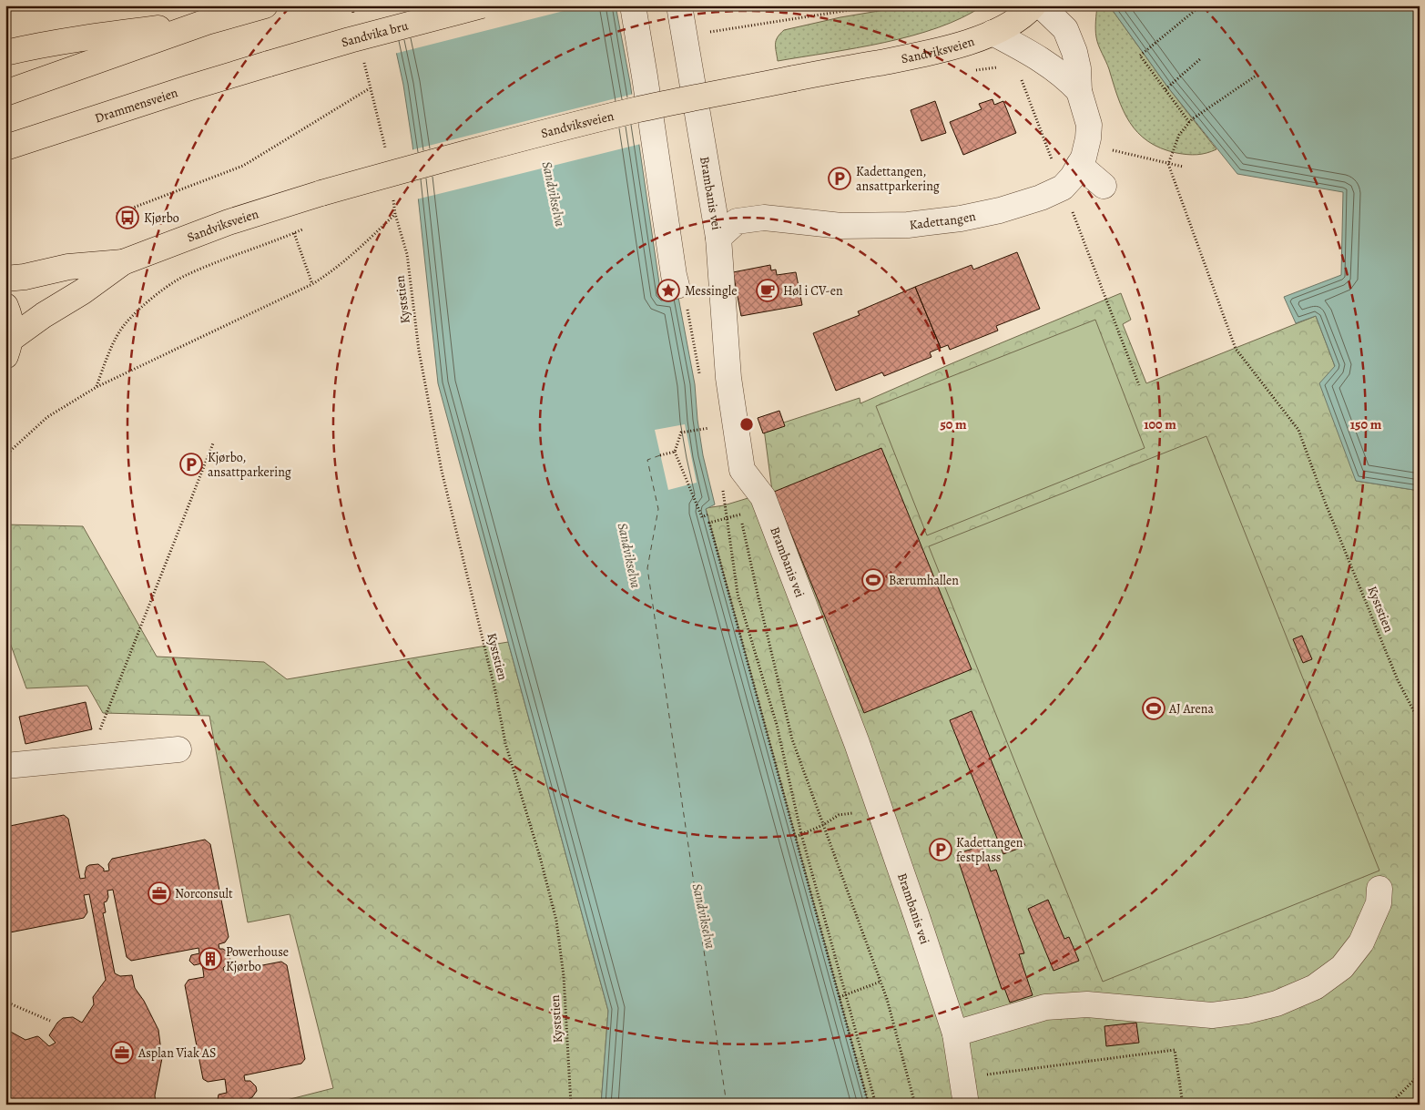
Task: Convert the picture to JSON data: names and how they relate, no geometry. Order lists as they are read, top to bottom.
{
  "streets": {
    "main road": ["Sandvika bru", "Sandviksveien", "Drammensveien"],
    "street": ["Brambanis vei", "Kadettangen"],
    "path": ["Kyststien"]
  },
  "crossings": [
    ["Sandvika bru", "Drammensveien"],
    ["Sandviksveien", "Kadettangen"],
    ["Brambanis vei", "Kadettangen"]
  ],
  "water": ["Sandvikselva"],
  "places": {
    "parking": ["Kadettangen, ansattparkering", "Kjørbo, ansattparkering", "Kadettangen festplass"],
    "bus stop": ["Kjørbo"],
    "place": ["Messingle"],
    "cafe": ["Høl i CV-en"],
    "sports": ["Bærumhallen", "AJ Arena"],
    "office": ["Norconsult", "Asplan Viak AS"],
    "building": ["Powerhouse Kjørbo"]
  },
  "rings": ["50 m", "100 m", "150 m"]
}
